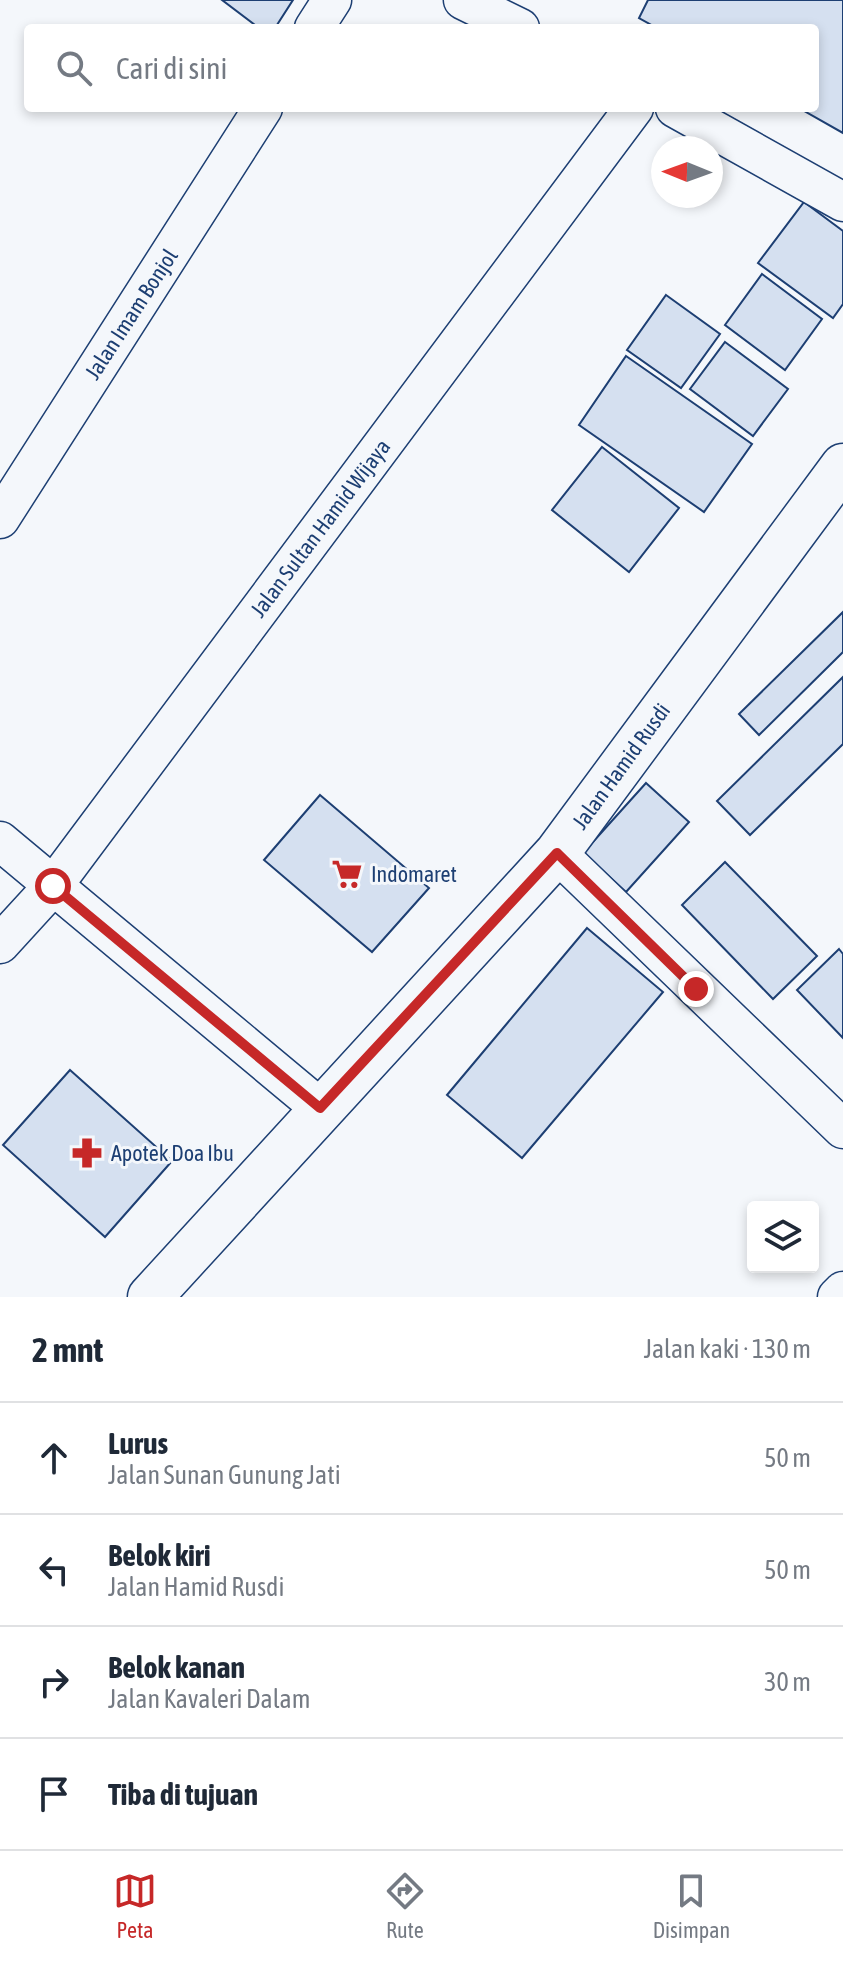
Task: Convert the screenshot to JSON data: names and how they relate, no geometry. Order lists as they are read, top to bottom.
{
  "streets": {
    "street": ["Jalan Imam Bonjol", "Jalan Sultan Hamid Wijaya", "Jalan Hamid Rusdi"]
  },
  "places": {
    "supermarket": ["Indomaret"],
    "pharmacy": ["Apotek Doa Ibu"]
  },
  "north": "left",
  "page": {
    "search": "Cari di sini",
    "heading": ["2 mnt", "Jalan kaki · 130 m"],
    "list": [
      ["Lurus", "Jalan Sunan Gunung Jati", "50 m"],
      ["Belok kiri", "Jalan Hamid Rusdi", "50 m"],
      ["Belok kanan", "Jalan Kavaleri Dalam", "30 m"],
      "Tiba di tujuan"
    ],
    "nav": ["Peta", "Rute", "Disimpan"]
  }
}
